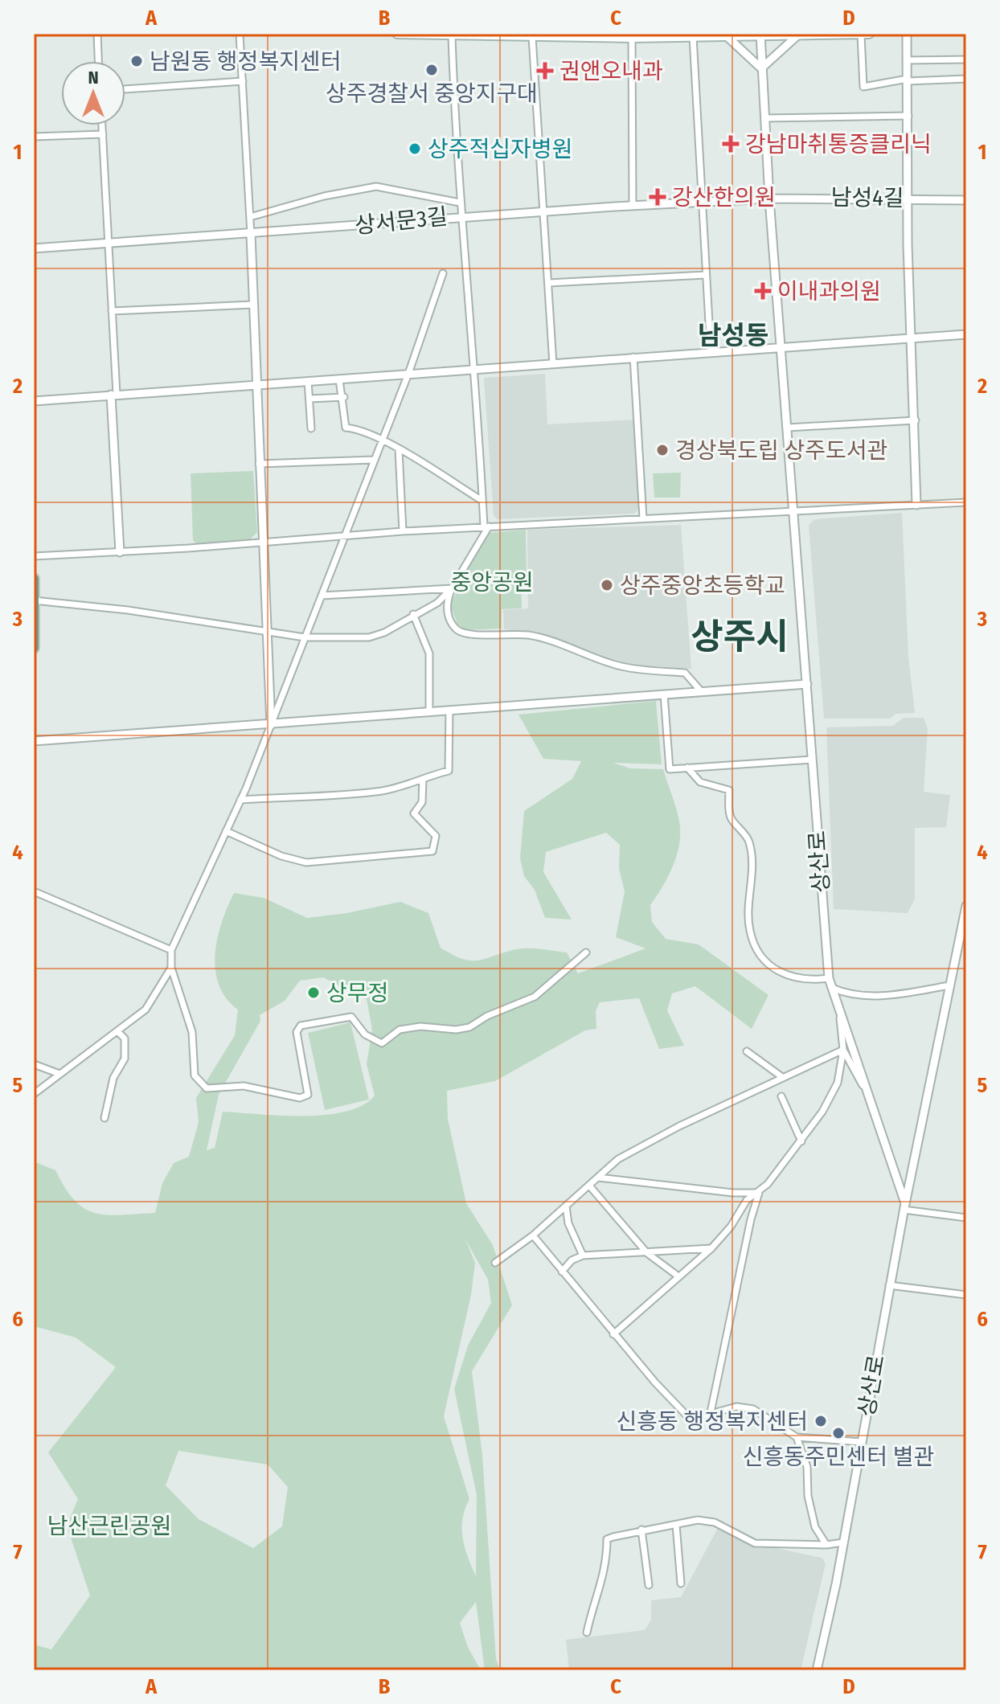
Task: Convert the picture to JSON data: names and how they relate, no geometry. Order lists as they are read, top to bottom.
{
  "streets": {
    "street": ["남성4길", "상서문3길", "상산로"]
  },
  "crossings": [
    ["남성4길", "상서문3길"],
    ["남성4길", "상산로"],
    ["상서문3길", "상산로"]
  ],
  "districts": ["남성동", "상주시"],
  "parks": ["중앙공원", "남산근린공원"],
  "places": {
    "other": [
      "남원동 행정복지센터",
      "상주경찰서 중앙지구대",
      "상주적십자병원",
      "경상북도립 상주도서관",
      "상주중앙초등학교",
      "상무정",
      "신흥동 행정복지센터",
      "신흥동주민센터 별관"
    ],
    "health": [
      "권앤오내과",
      "강남마취통증클리닉",
      "강산한의원",
      "이내과의원"
    ]
  },
  "north": "top",
  "grid": {
    "columns": [
      "A",
      "B",
      "C",
      "D"
    ],
    "rows": [
      "1",
      "2",
      "3",
      "4",
      "5",
      "6",
      "7"
    ]
  }
}
